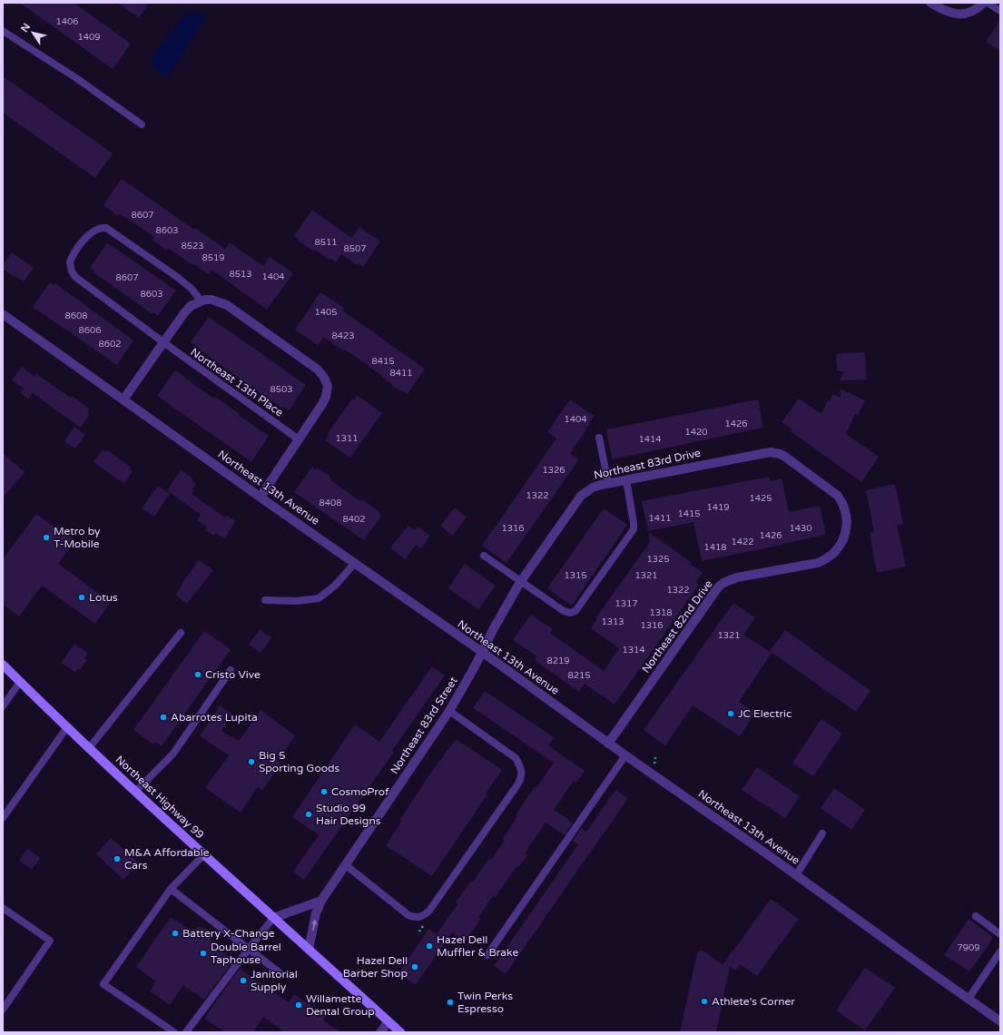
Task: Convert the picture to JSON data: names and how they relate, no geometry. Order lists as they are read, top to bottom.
{
  "streets": {
    "main road": ["Northeast Highway 99"],
    "street": [
      "Northeast 83rd Drive",
      "Northeast 13th Avenue",
      "Northeast 82nd Drive",
      "Northeast 83rd Street"
    ],
    "lane": ["Northeast 13th Place"]
  },
  "crossings": [
    ["Northeast 83rd Drive", "Northeast 13th Avenue"],
    ["Northeast 83rd Drive", "Northeast 82nd Drive"],
    ["Northeast 83rd Drive", "Northeast 83rd Street"],
    ["Northeast 13th Avenue", "Northeast 82nd Drive"],
    ["Northeast 13th Avenue", "Northeast 83rd Street"],
    ["Northeast 83rd Street", "Northeast Highway 99"]
  ],
  "places": [
    "Metro by T-Mobile",
    "Lotus",
    "Cristo Vive",
    "JC Electric",
    "Abarrotes Lupita",
    "Big 5 Sporting Goods",
    "CosmoProf",
    "Studio 99 Hair Designs",
    "M&A Affordable Cars",
    "Battery X-Change",
    "Hazel Dell Muffler & Brake",
    "Double Barrel Taphouse",
    "Hazel Dell Barber Shop",
    "Janitorial Supply",
    "Athlete's Corner",
    "Twin Perks Espresso",
    "Willamette Dental Group"
  ],
  "house_numbers": [
    "1406",
    "1409",
    "8607",
    "8603",
    "8511",
    "8523",
    "8507",
    "8519",
    "8513",
    "1404",
    "8607",
    "8603",
    "1405",
    "8608",
    "8606",
    "8423",
    "8602",
    "8415",
    "8411",
    "8503",
    "1404",
    "1426",
    "1420",
    "1311",
    "1414",
    "1326",
    "1322",
    "1425",
    "8408",
    "1419",
    "1415",
    "1411",
    "8402",
    "1316",
    "1430",
    "1426",
    "1422",
    "1418",
    "1325",
    "1315",
    "1321",
    "1322",
    "1317",
    "1318",
    "1313",
    "1316",
    "1321",
    "1314",
    "8219",
    "8215",
    "7909"
  ],
  "north": "top left"
}
